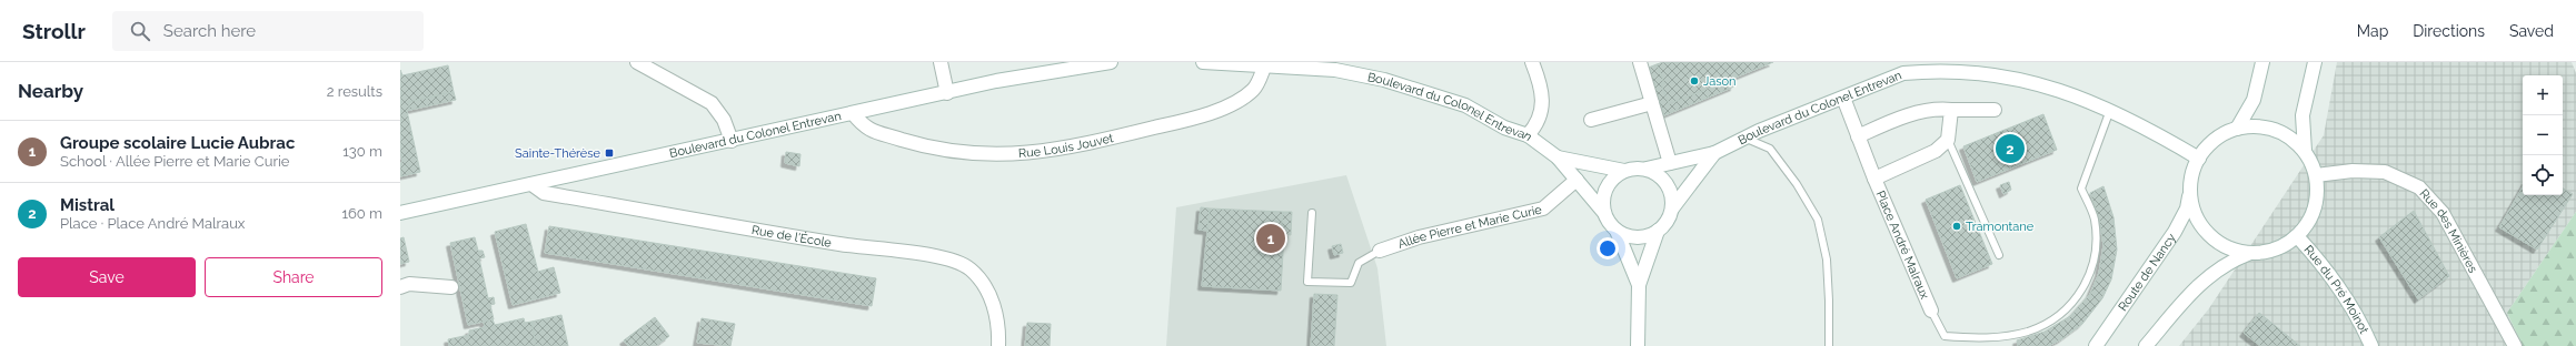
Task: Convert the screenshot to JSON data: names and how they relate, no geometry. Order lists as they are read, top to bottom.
{
  "streets": {
    "street": [
      "Boulevard du Colonel Entrevan",
      "Rue Louis Jouvet",
      "Allée Pierre et Marie Curie",
      "Rue des Minières",
      "Rue de l'École",
      "Place André Malraux",
      "Route de Nancy",
      "Rue du Pré Moinot"
    ]
  },
  "crossings": [
    ["Boulevard du Colonel Entrevan", "Rue Louis Jouvet"],
    ["Boulevard du Colonel Entrevan", "Allée Pierre et Marie Curie"],
    ["Boulevard du Colonel Entrevan", "Rue des Minières"],
    ["Boulevard du Colonel Entrevan", "Rue de l'École"],
    ["Boulevard du Colonel Entrevan", "Place André Malraux"],
    ["Boulevard du Colonel Entrevan", "Route de Nancy"],
    ["Boulevard du Colonel Entrevan", "Rue du Pré Moinot"],
    ["Rue des Minières", "Route de Nancy"],
    ["Rue des Minières", "Rue du Pré Moinot"],
    ["Route de Nancy", "Rue du Pré Moinot"]
  ],
  "places": {
    "other": ["Jason", "Tramontane"],
    "transit": ["Sainte-Thérèse"]
  },
  "page": {
    "header": "Strollr",
    "search": "Search here",
    "nav": ["Map", "Directions", "Saved"],
    "heading": ["Nearby", "2 results"],
    "map_buttons": ["+", "−"],
    "list": [
      {
        "mark": "1",
        "name": "Groupe scolaire Lucie Aubrac",
        "note": "School · Allée Pierre et Marie Curie",
        "value": "130 m"
      },
      {
        "mark": "2",
        "name": "Mistral",
        "note": "Place · Place André Malraux",
        "value": "160 m"
      }
    ],
    "pins": ["2", "1"],
    "buttons": ["Save", "Share"]
  }
}
